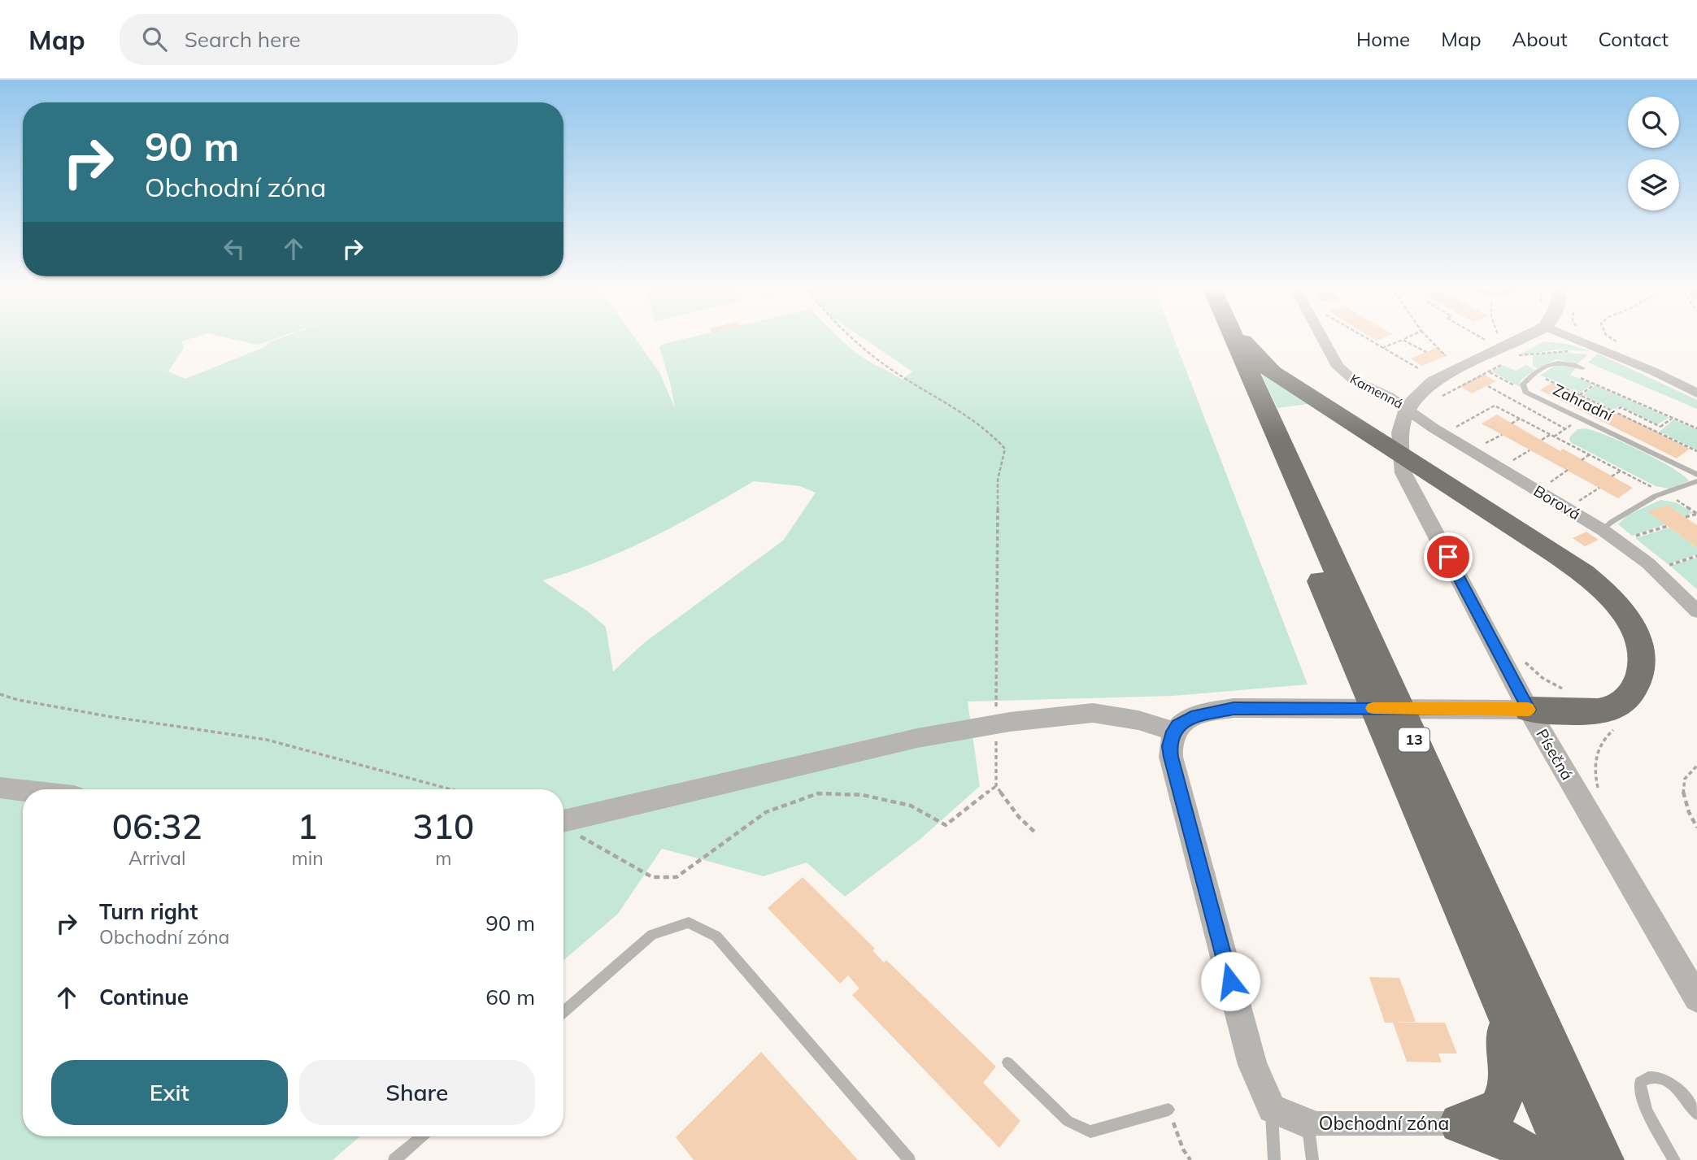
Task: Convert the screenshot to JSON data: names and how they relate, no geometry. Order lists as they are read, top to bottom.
{
  "streets": {
    "highway": ["13"],
    "street": [
      "Kamenná",
      "Borová",
      "Písečná",
      "Obchodní zóna"
    ],
    "lane": ["Zahradní"]
  },
  "crossings": [
    ["Kamenná", "Borová"],
    ["Kamenná", "Písečná"],
    ["Borová", "Písečná"]
  ],
  "page": {
    "header": "Map",
    "search": "Search here",
    "nav": [
      "Home",
      "Map",
      "About",
      "Contact"
    ],
    "turn": ["90 m", "Obchodní zóna"],
    "eta": [
      "06:32",
      "Arrival",
      "1",
      "min",
      "310",
      "m"
    ],
    "list": [
      {
        "name": "Turn right",
        "note": "Obchodní zóna",
        "value": "90 m"
      },
      {
        "name": "Continue",
        "value": "60 m"
      }
    ],
    "buttons": ["Exit", "Share"]
  }
}
